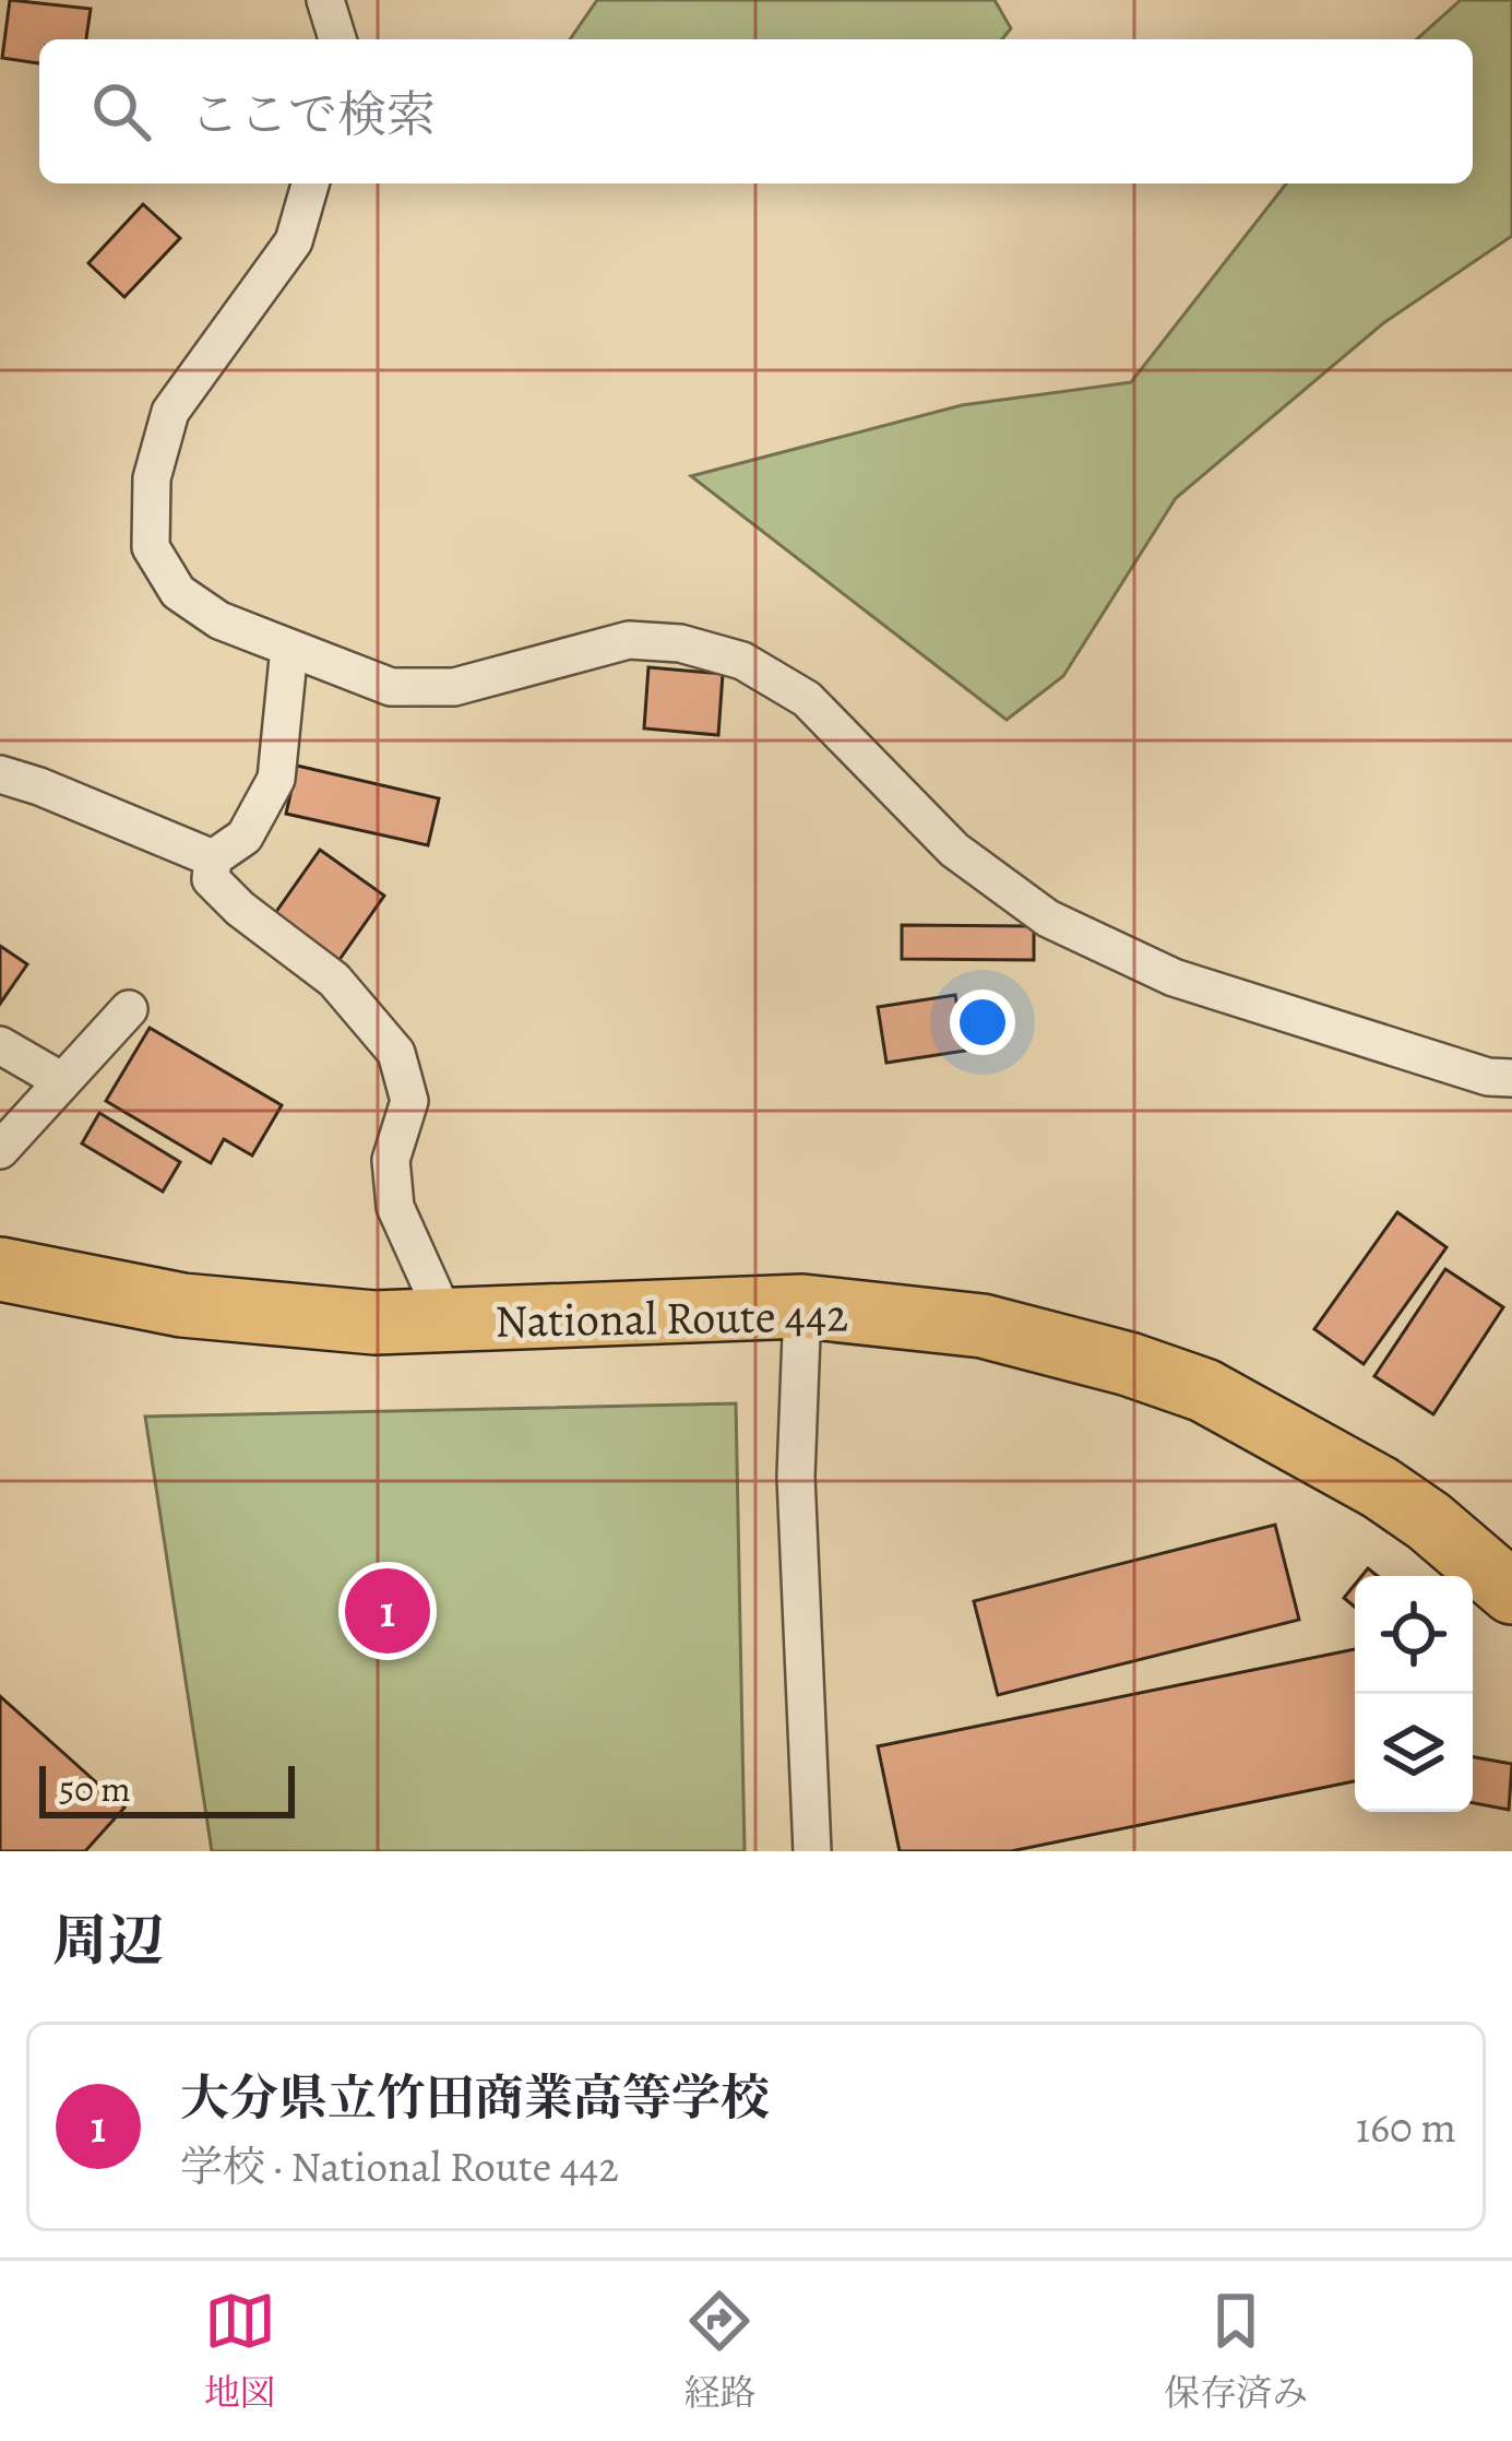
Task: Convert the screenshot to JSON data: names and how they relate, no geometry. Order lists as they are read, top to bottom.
{
  "streets": {
    "highway": ["National Route 442"]
  },
  "scale_bar": "50 m",
  "page": {
    "search": "ここで検索",
    "pins": "1",
    "scale": "50 m",
    "heading": "周辺",
    "list": [
      {
        "mark": "1",
        "name": "大分県立竹田商業高等学校",
        "note": "学校 · National Route 442",
        "value": "160 m"
      }
    ],
    "nav": ["地図", "経路", "保存済み"]
  }
}
